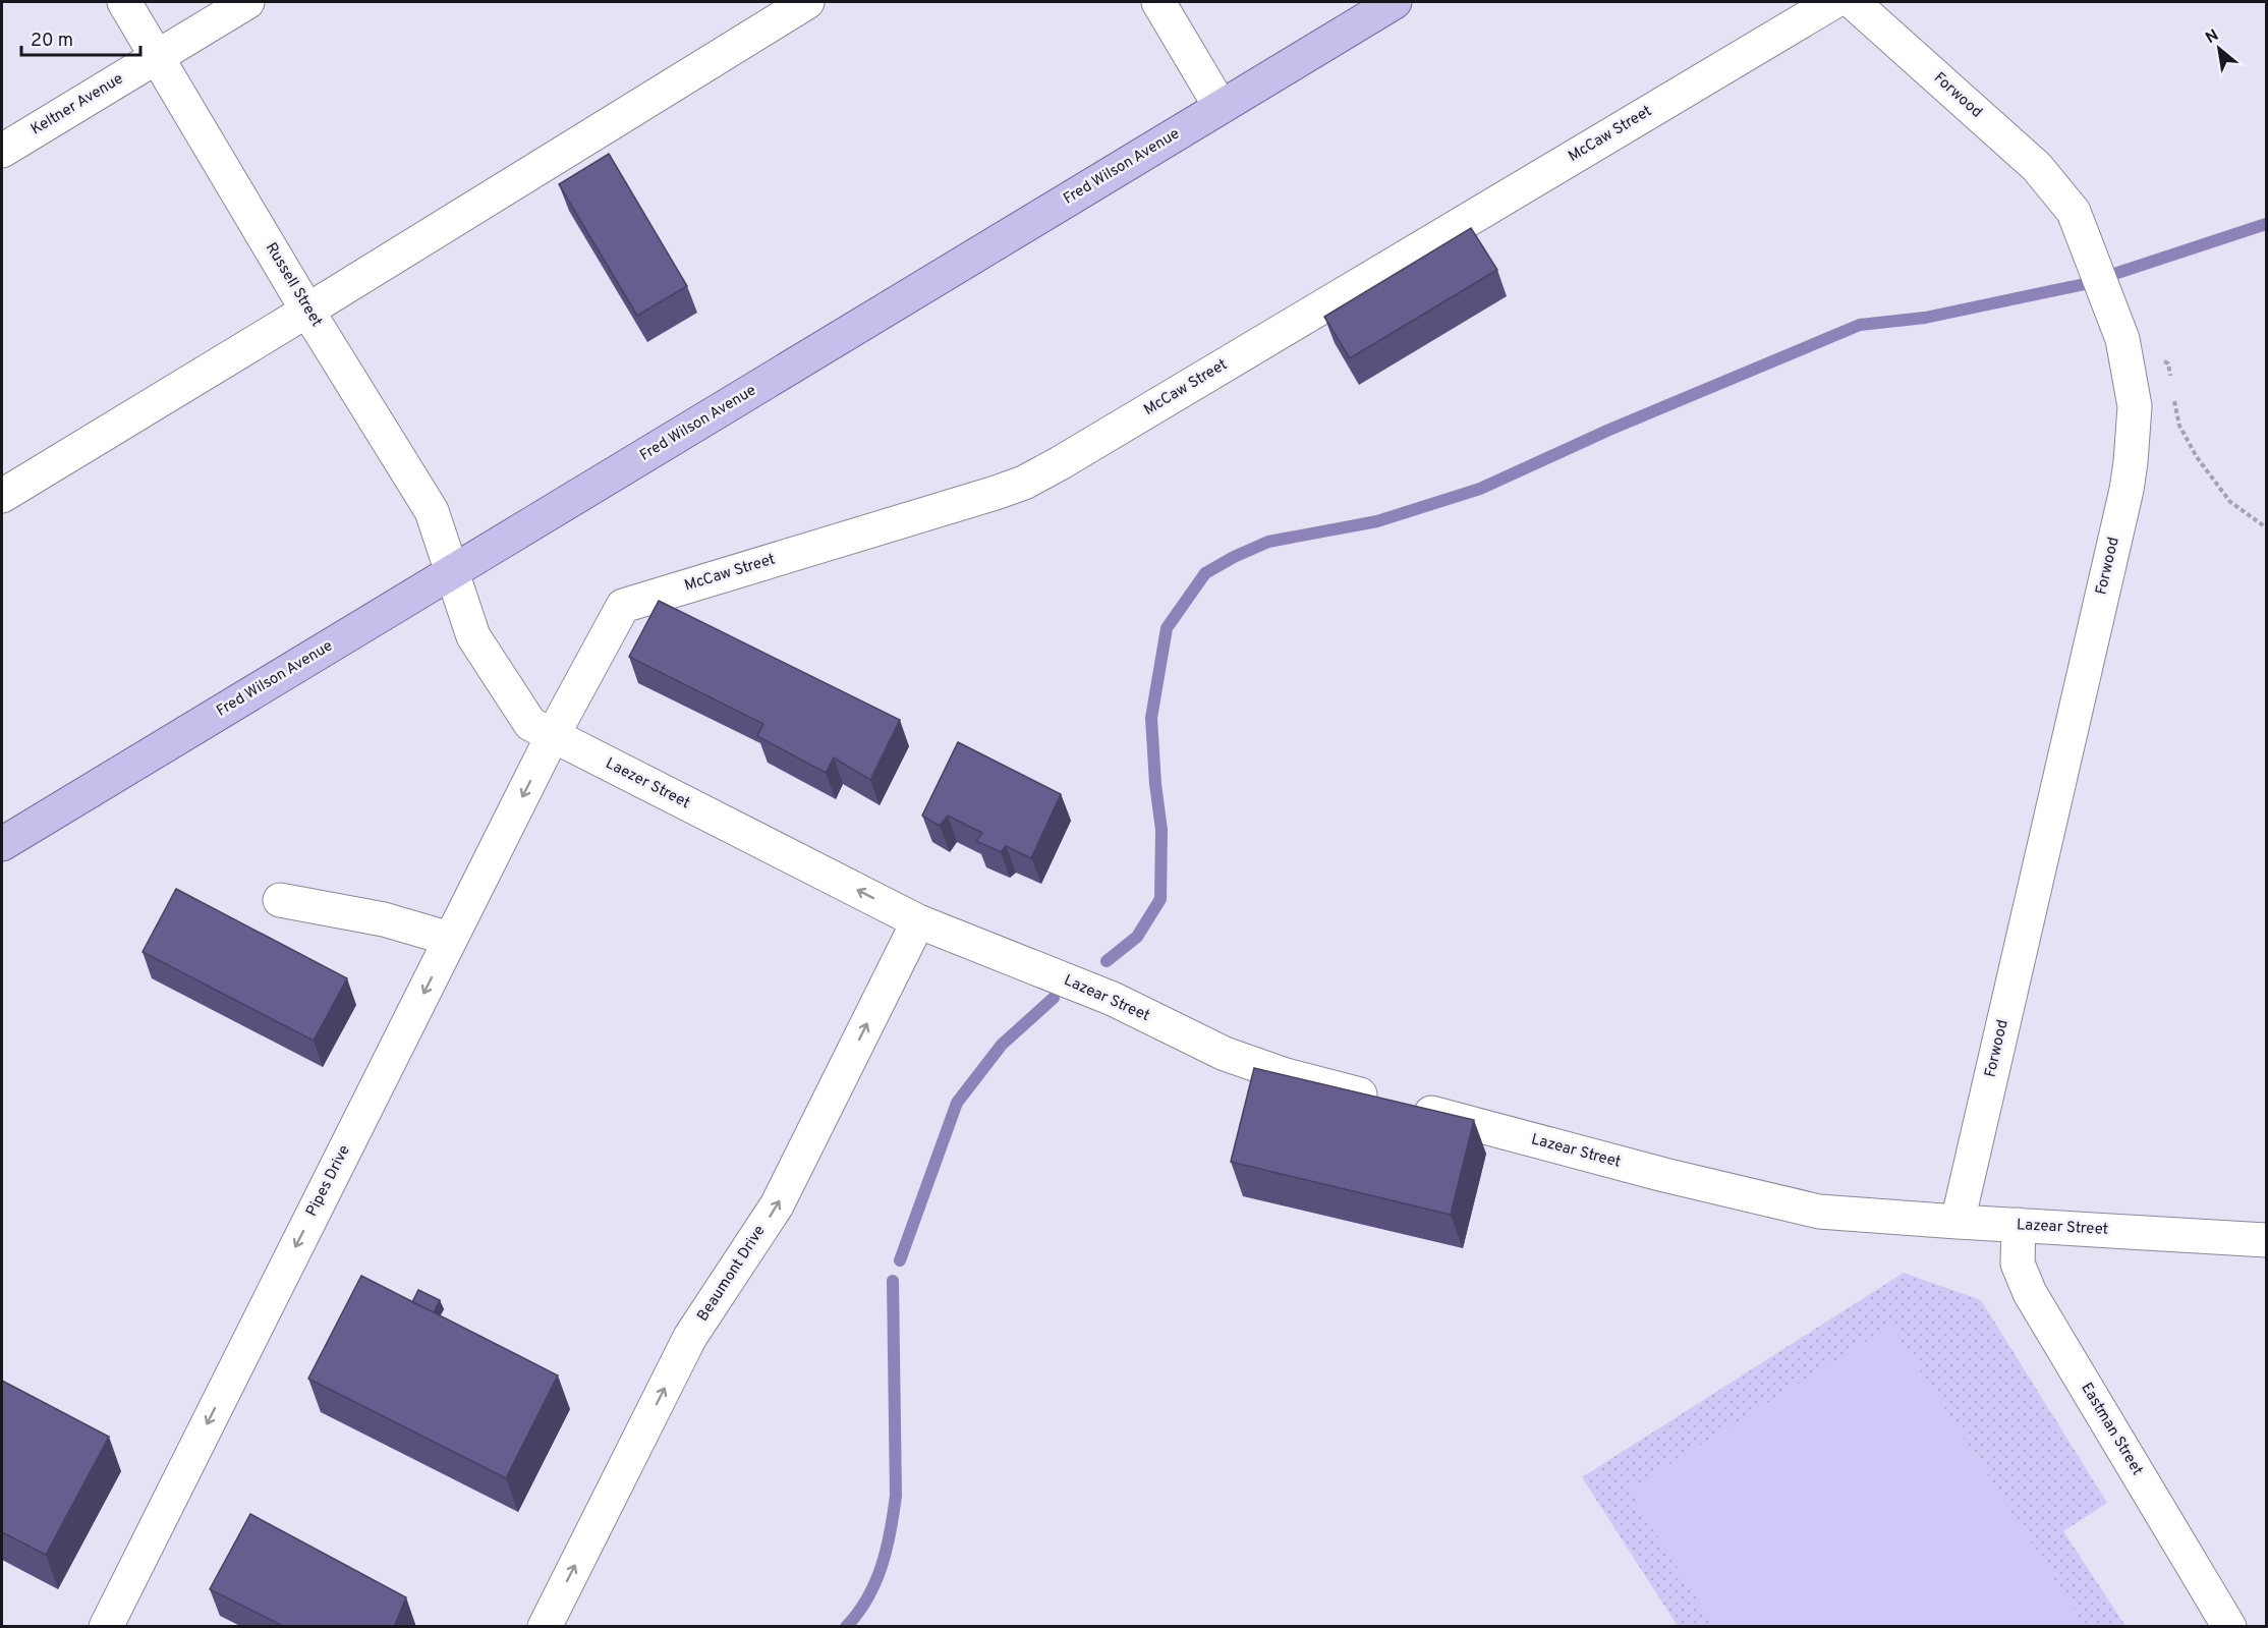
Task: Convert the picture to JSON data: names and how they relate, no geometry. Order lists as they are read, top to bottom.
{
  "streets": {
    "main road": ["Fred Wilson Avenue"],
    "street": [
      "Forwood",
      "Keltner Avenue",
      "McCaw Street",
      "Russell Street",
      "Laezer Street",
      "Lazear Street",
      "Pipes Drive",
      "Beaumont Drive",
      "Eastman Street"
    ]
  },
  "crossings": [
    ["Forwood", "Lazear Street"],
    ["Keltner Avenue", "Russell Street"],
    ["McCaw Street", "Laezer Street"],
    ["McCaw Street", "Pipes Drive"],
    ["Fred Wilson Avenue", "Russell Street"],
    ["Fred Wilson Avenue", "Laezer Street"],
    ["Russell Street", "Laezer Street"],
    ["Laezer Street", "Lazear Street"],
    ["Laezer Street", "Pipes Drive"],
    ["Laezer Street", "Beaumont Drive"],
    ["Lazear Street", "Beaumont Drive"],
    ["Lazear Street", "Eastman Street"]
  ],
  "one_way": ["Laezer Street", "Pipes Drive", "Beaumont Drive"],
  "scale_bar": "20 m",
  "north": "top left"
}
